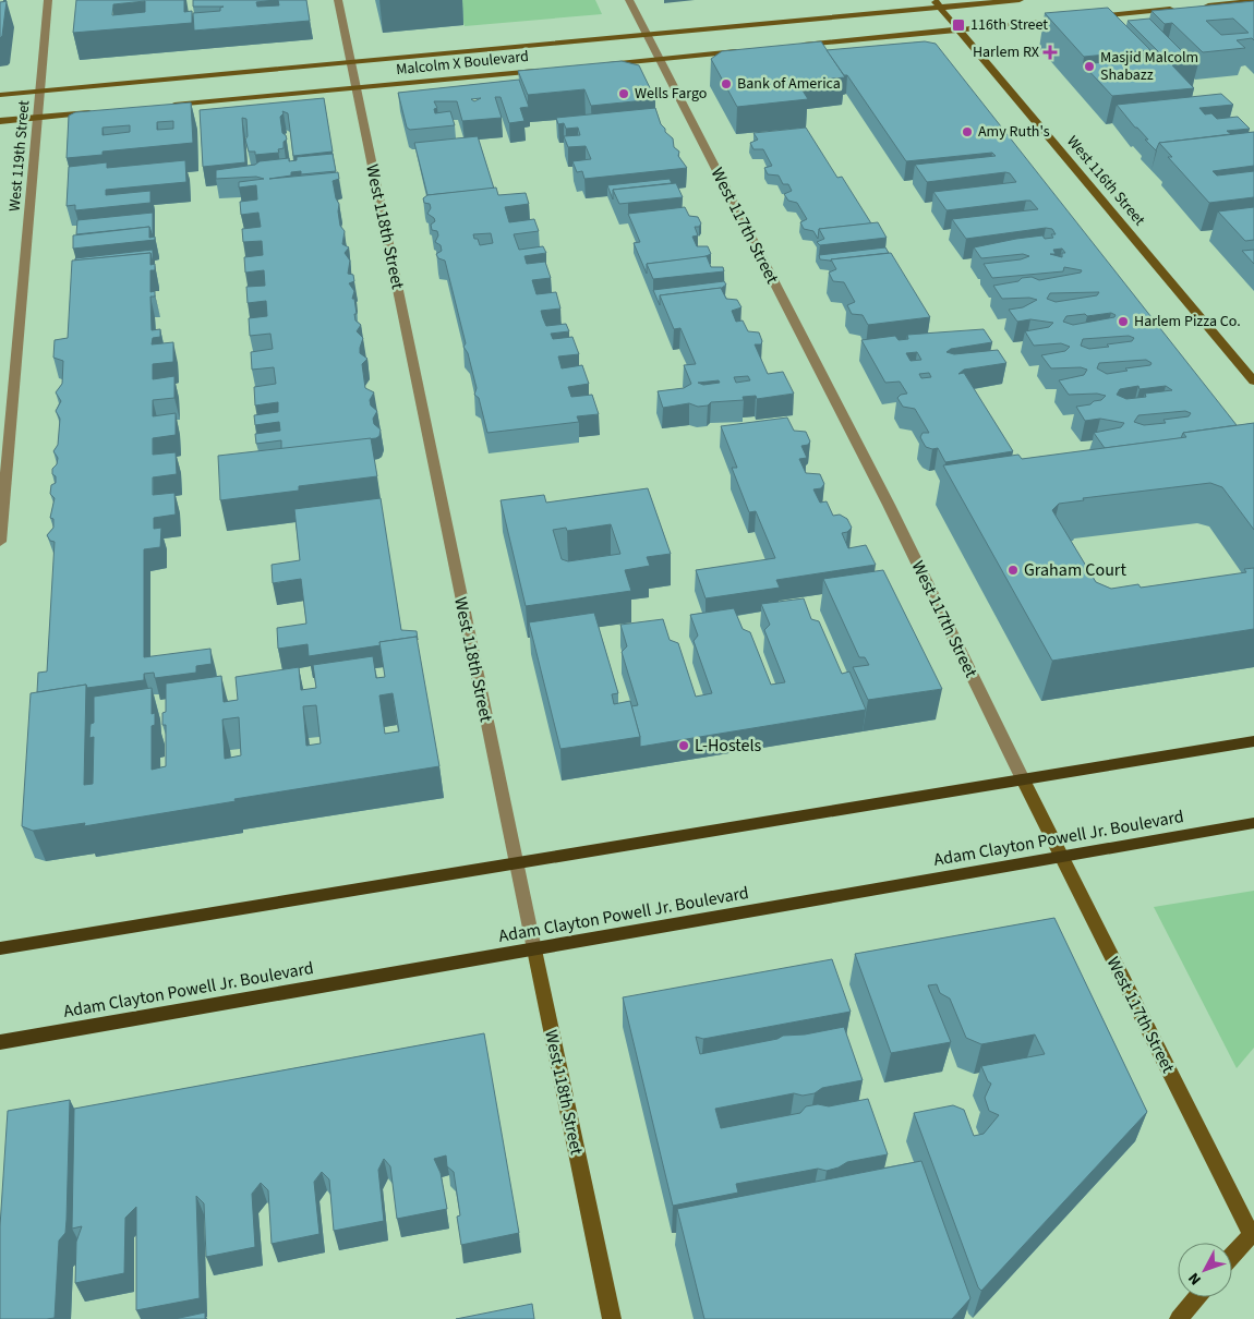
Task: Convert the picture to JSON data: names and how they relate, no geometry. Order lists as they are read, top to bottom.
{
  "streets": {
    "main road": [
      "Malcolm X Boulevard",
      "West 116th Street",
      "West 117th Street",
      "West 118th Street",
      "Adam Clayton Powell Jr. Boulevard"
    ],
    "street": ["West 119th Street"]
  },
  "crossings": [
    ["Malcolm X Boulevard", "West 119th Street"],
    ["Malcolm X Boulevard", "West 116th Street"],
    ["Malcolm X Boulevard", "West 117th Street"],
    ["Malcolm X Boulevard", "West 118th Street"],
    ["West 117th Street", "Adam Clayton Powell Jr. Boulevard"],
    ["West 118th Street", "Adam Clayton Powell Jr. Boulevard"]
  ],
  "places": {
    "transit": ["116th Street"],
    "health": ["Harlem RX"],
    "other": [
      "Masjid Malcolm Shabazz",
      "Bank of America",
      "Wells Fargo",
      "Amy Ruth's",
      "Harlem Pizza Co.",
      "Graham Court",
      "L-Hostels"
    ]
  },
  "north": "bottom left"
}
